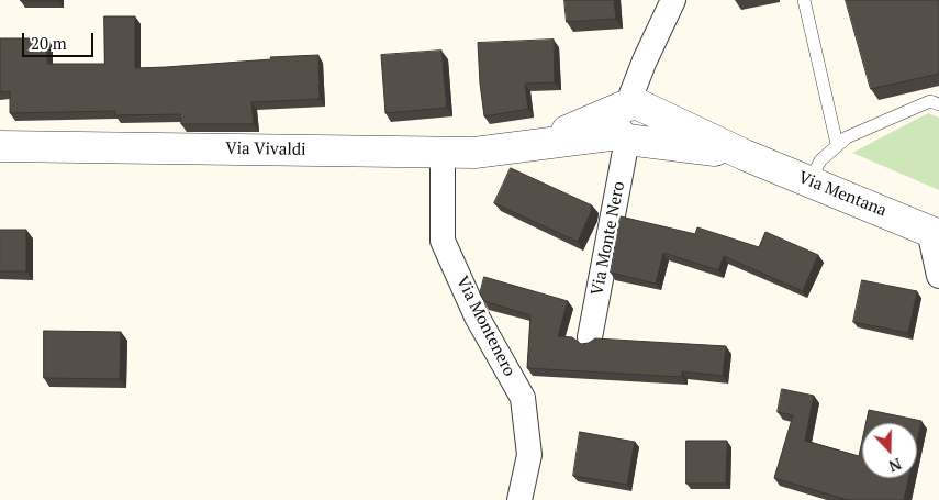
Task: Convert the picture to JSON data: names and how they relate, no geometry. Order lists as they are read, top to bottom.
{
  "streets": {
    "street": [
      "Via Vivaldi",
      "Via Mentana",
      "Via Monte Nero",
      "Via Montenero"
    ]
  },
  "crossings": [
    ["Via Vivaldi", "Via Mentana"],
    ["Via Vivaldi", "Via Monte Nero"],
    ["Via Vivaldi", "Via Montenero"],
    ["Via Mentana", "Via Monte Nero"]
  ],
  "scale_bar": "20 m",
  "north": "bottom"
}
